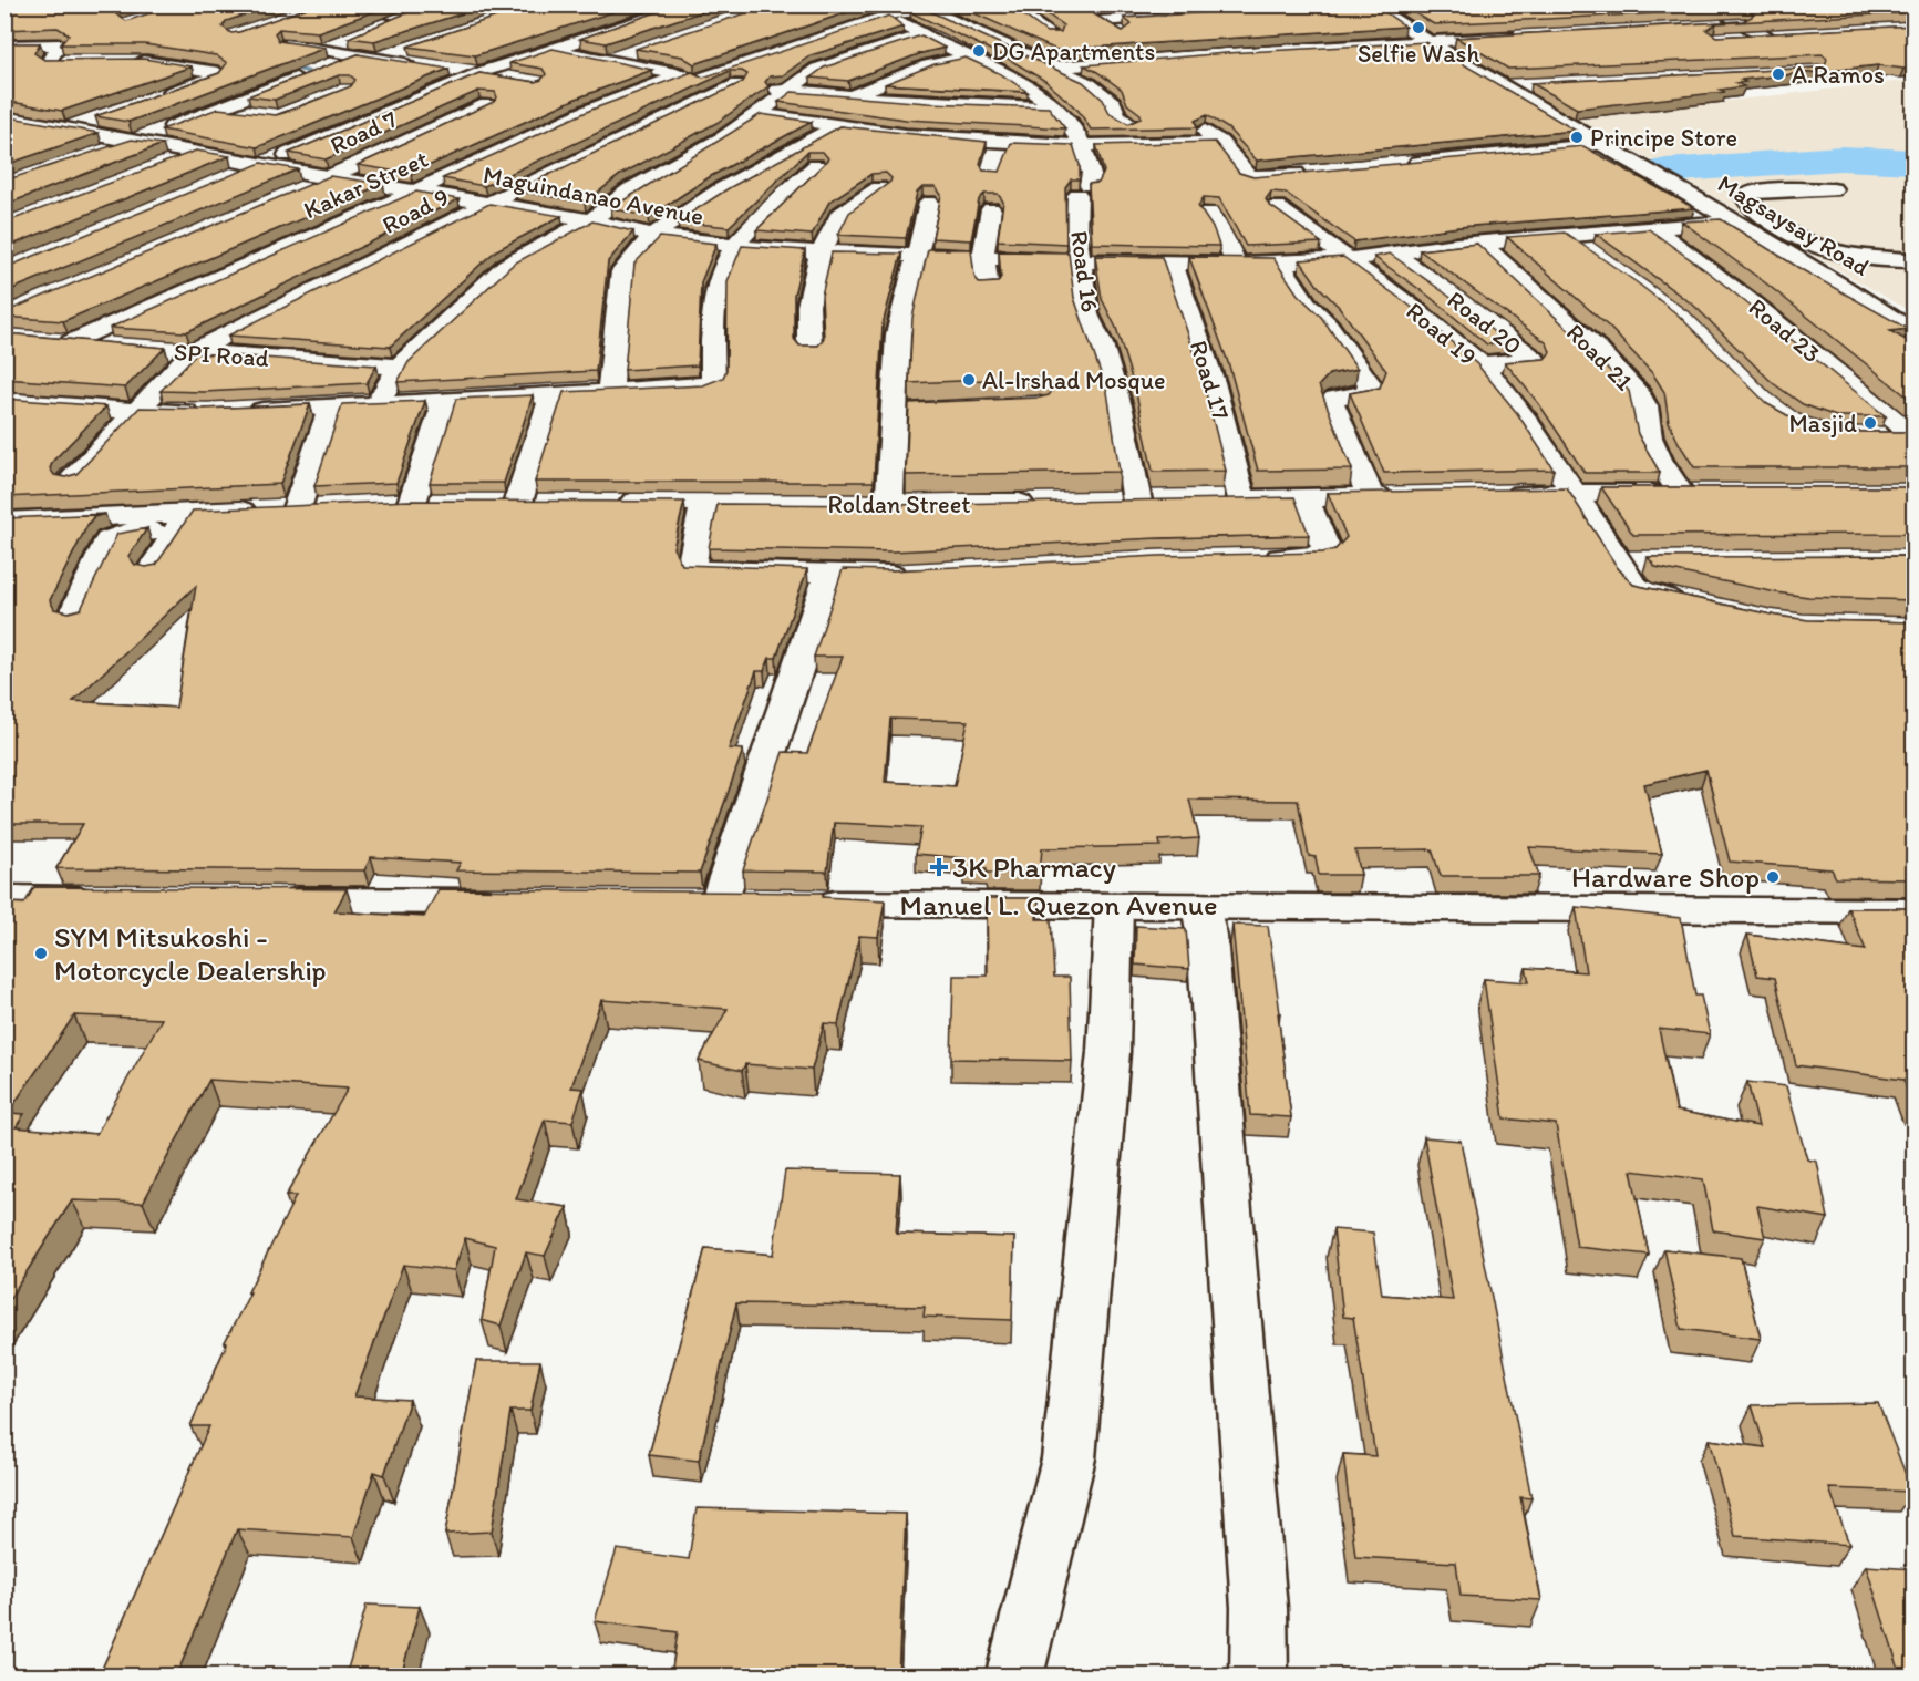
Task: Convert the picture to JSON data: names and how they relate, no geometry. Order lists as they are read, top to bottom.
{
  "streets": {
    "street": [
      "Road 7",
      "Kakar Street",
      "Maguindanao Avenue",
      "Road 9",
      "Magsaysay Road",
      "Road 16",
      "Road 20",
      "Road 23",
      "Road 19",
      "SPI Road",
      "Road 21",
      "Road 17",
      "Roldan Street",
      "Manuel L. Quezon Avenue"
    ]
  },
  "crossings": [
    ["Road 7", "Maguindanao Avenue"],
    ["Kakar Street", "Maguindanao Avenue"],
    ["Maguindanao Avenue", "Road 9"],
    ["Maguindanao Avenue", "Magsaysay Road"],
    ["Maguindanao Avenue", "Road 16"],
    ["Maguindanao Avenue", "Road 20"],
    ["Maguindanao Avenue", "Road 23"],
    ["Maguindanao Avenue", "Road 19"],
    ["Maguindanao Avenue", "Road 21"],
    ["Maguindanao Avenue", "Road 17"],
    ["Road 9", "SPI Road"],
    ["Road 20", "Road 19"],
    ["Road 19", "Road 21"]
  ],
  "places": {
    "other": [
      "Selfie Wash",
      "DG Apartments",
      "A.Ramos",
      "Principe Store",
      "Al-Irshad Mosque",
      "Masjid",
      "Hardware Shop",
      "SYM Mitsukoshi - Motorcycle Dealership"
    ],
    "health": ["3K Pharmacy"]
  }
}
